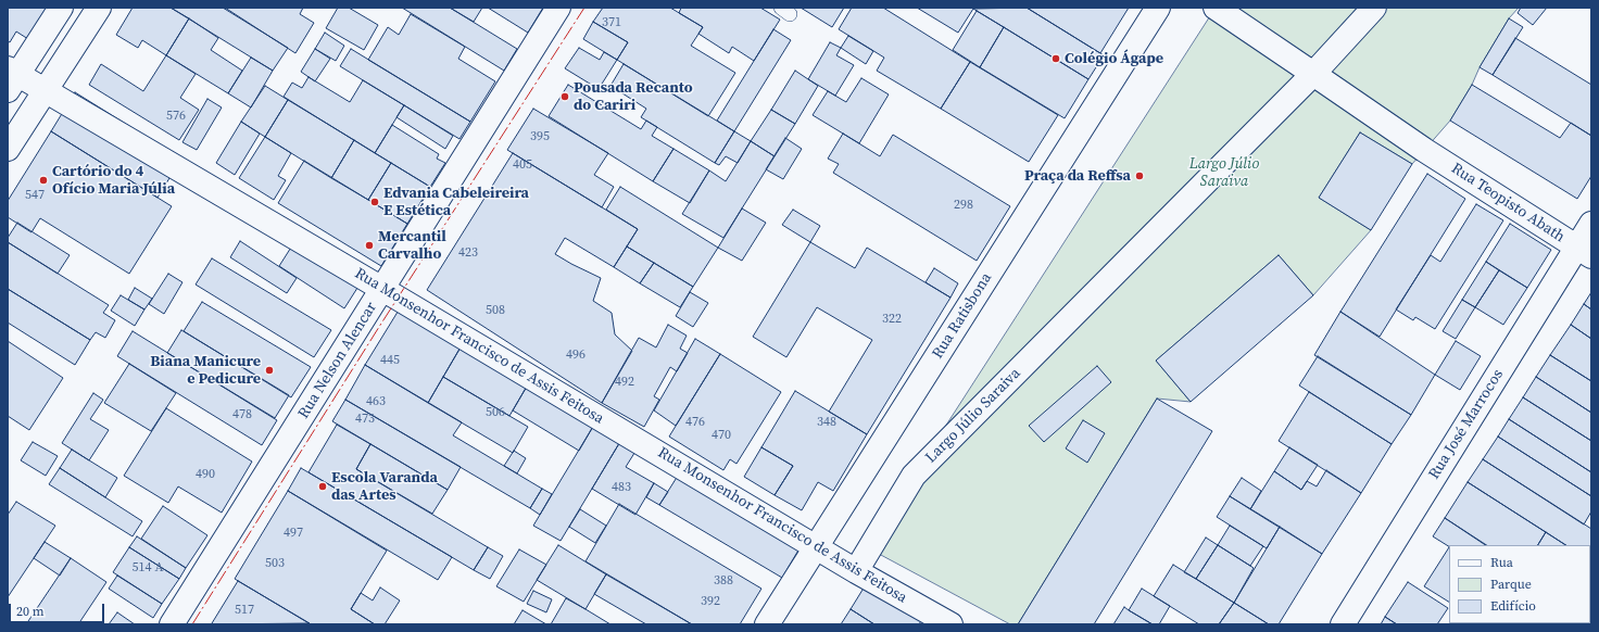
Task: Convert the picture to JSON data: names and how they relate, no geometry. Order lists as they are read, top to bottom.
{
  "streets": {
    "street": [
      "Rua Teopisto Abath",
      "Rua Ratisbona",
      "Rua Monsenhor Francisco de Assis Feitosa",
      "Rua Nelson Alencar",
      "Largo Júlio Saraiva",
      "Rua José Marrocos"
    ]
  },
  "crossings": [
    ["Rua Teopisto Abath", "Largo Júlio Saraiva"],
    ["Rua Teopisto Abath", "Rua José Marrocos"],
    ["Rua Ratisbona", "Rua Monsenhor Francisco de Assis Feitosa"],
    ["Rua Monsenhor Francisco de Assis Feitosa", "Rua Nelson Alencar"],
    ["Rua Monsenhor Francisco de Assis Feitosa", "Largo Júlio Saraiva"]
  ],
  "parks": ["Largo Júlio Saraiva"],
  "places": [
    "Colégio Ágape",
    "Pousada Recanto do Cariri",
    "Praça da Reffsa",
    "Cartório do 4 Ofício Maria Júlia",
    "Edvania Cabeleireira E Estética",
    "Mercantil Carvalho",
    "Biana Manicure e Pedicure",
    "Escola Varanda das Artes"
  ],
  "house_numbers": [
    "371",
    "576",
    "395",
    "405",
    "547",
    "298",
    "423",
    "508",
    "322",
    "496",
    "445",
    "492",
    "463",
    "506",
    "478",
    "473",
    "476",
    "348",
    "470",
    "490",
    "483",
    "497",
    "503",
    "514 A",
    "388",
    "392",
    "517"
  ],
  "legend": ["Rua", "Parque", "Edifício"],
  "scale_bar": "20 m"
}
